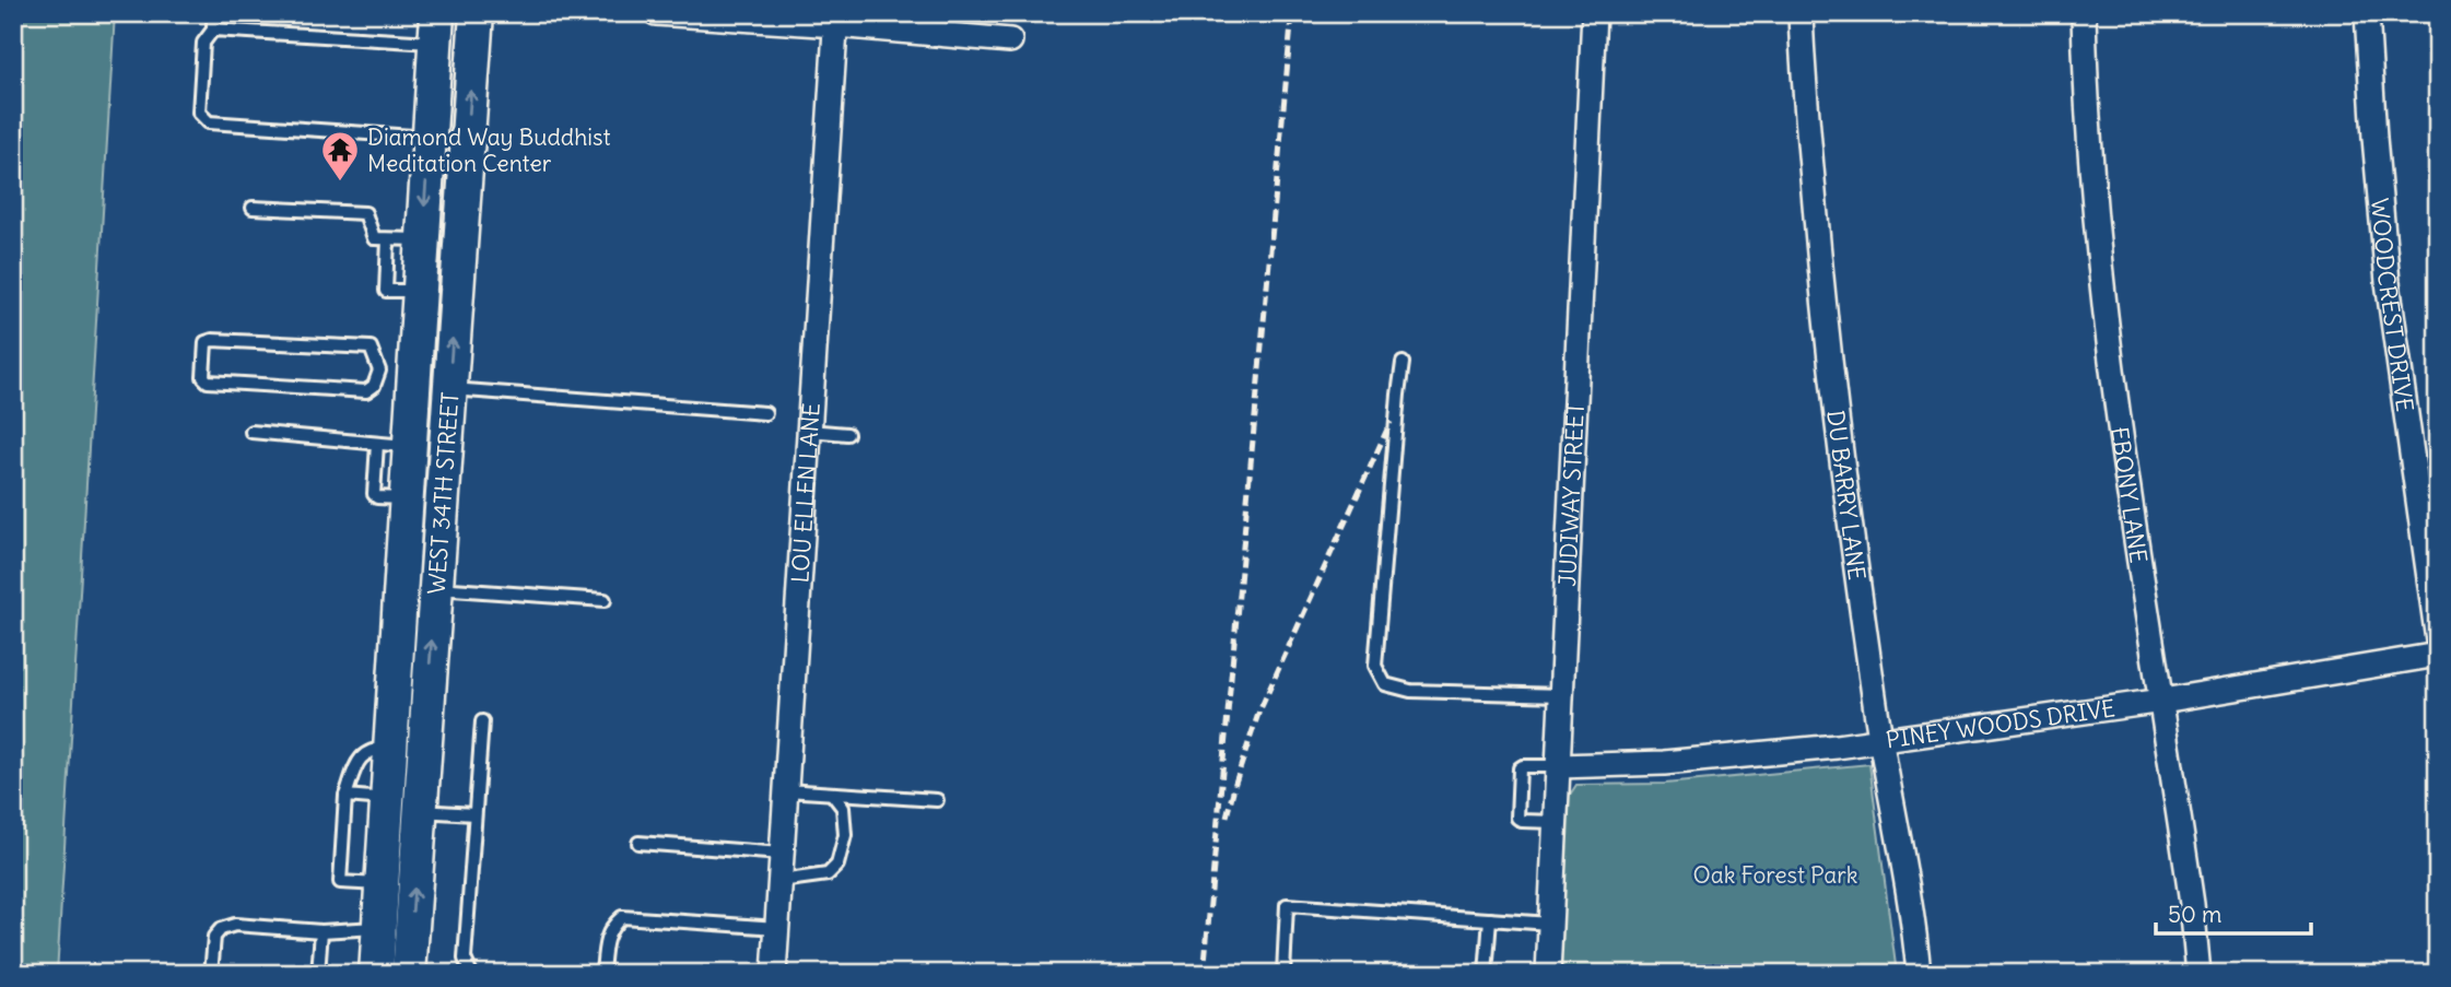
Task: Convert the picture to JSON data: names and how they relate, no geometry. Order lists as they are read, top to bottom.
{
  "streets": {
    "main road": ["WEST 34TH STREET"],
    "street": [
      "WOODCREST DRIVE",
      "LOU ELLEN LANE",
      "JUDIWAY STREET",
      "DU BARRY LANE",
      "EBONY LANE",
      "PINEY WOODS DRIVE"
    ]
  },
  "crossings": [
    ["JUDIWAY STREET", "PINEY WOODS DRIVE"],
    ["DU BARRY LANE", "PINEY WOODS DRIVE"],
    ["EBONY LANE", "PINEY WOODS DRIVE"]
  ],
  "parks": ["Oak Forest Park"],
  "places": {
    "temple": ["Diamond Way Buddhist Meditation Center"]
  },
  "scale_bar": "50 m"
}
